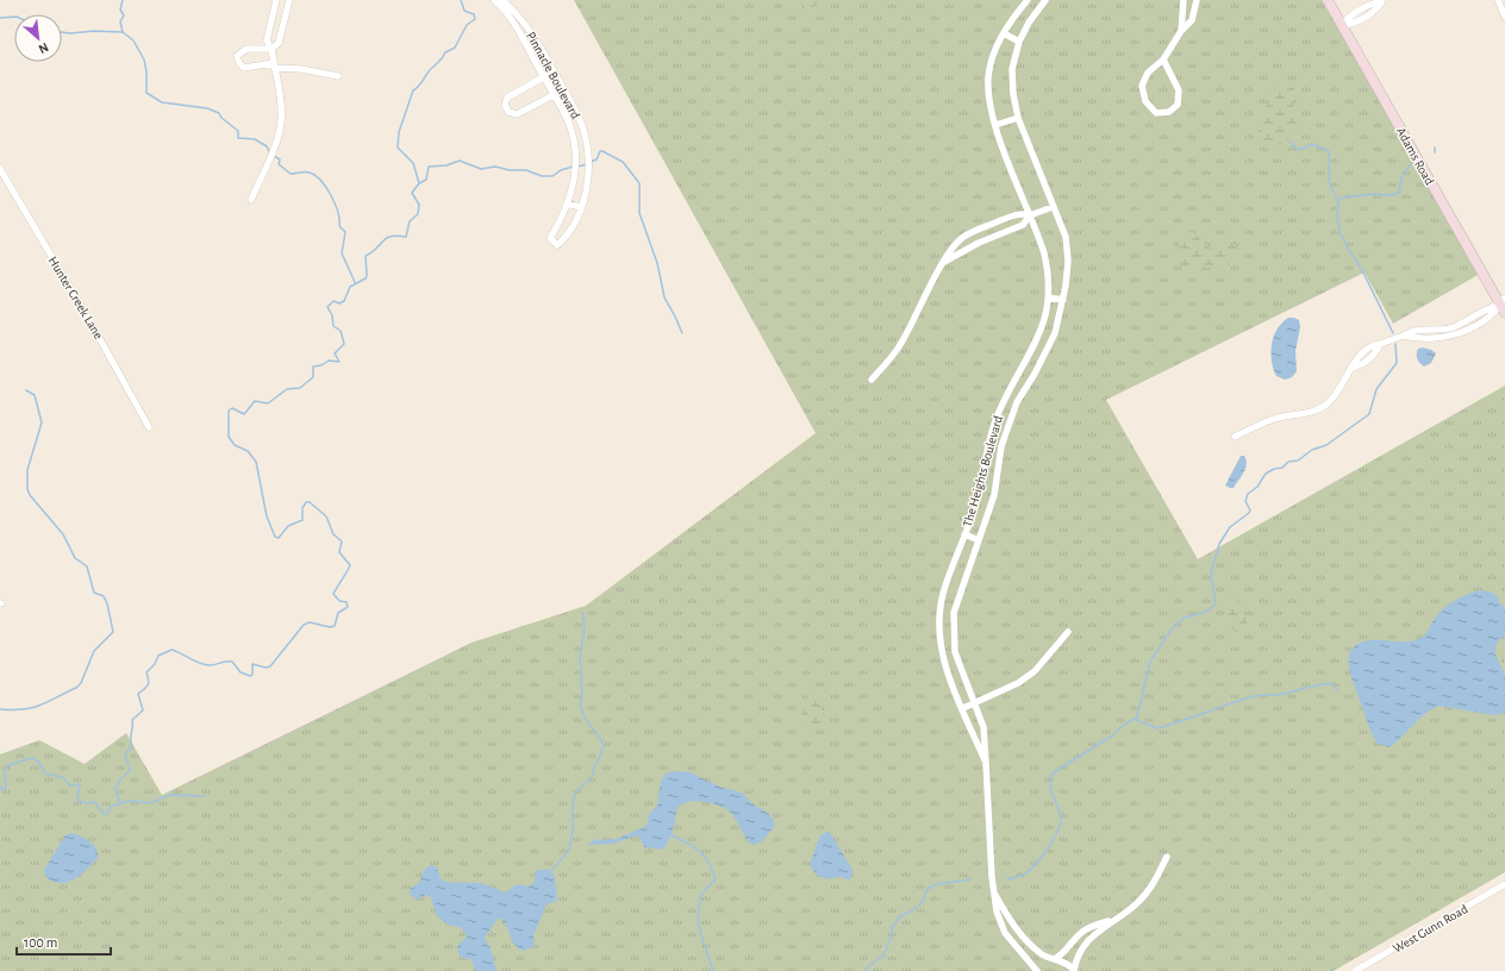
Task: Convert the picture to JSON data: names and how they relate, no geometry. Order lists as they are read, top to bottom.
{
  "streets": {
    "main road": ["Adams Road"],
    "street": [
      "Pinnacle Boulevard",
      "Hunter Creek Lane",
      "The Heights Boulevard",
      "West Gunn Road"
    ]
  },
  "scale_bar": "100 m",
  "north": "bottom right"
}
